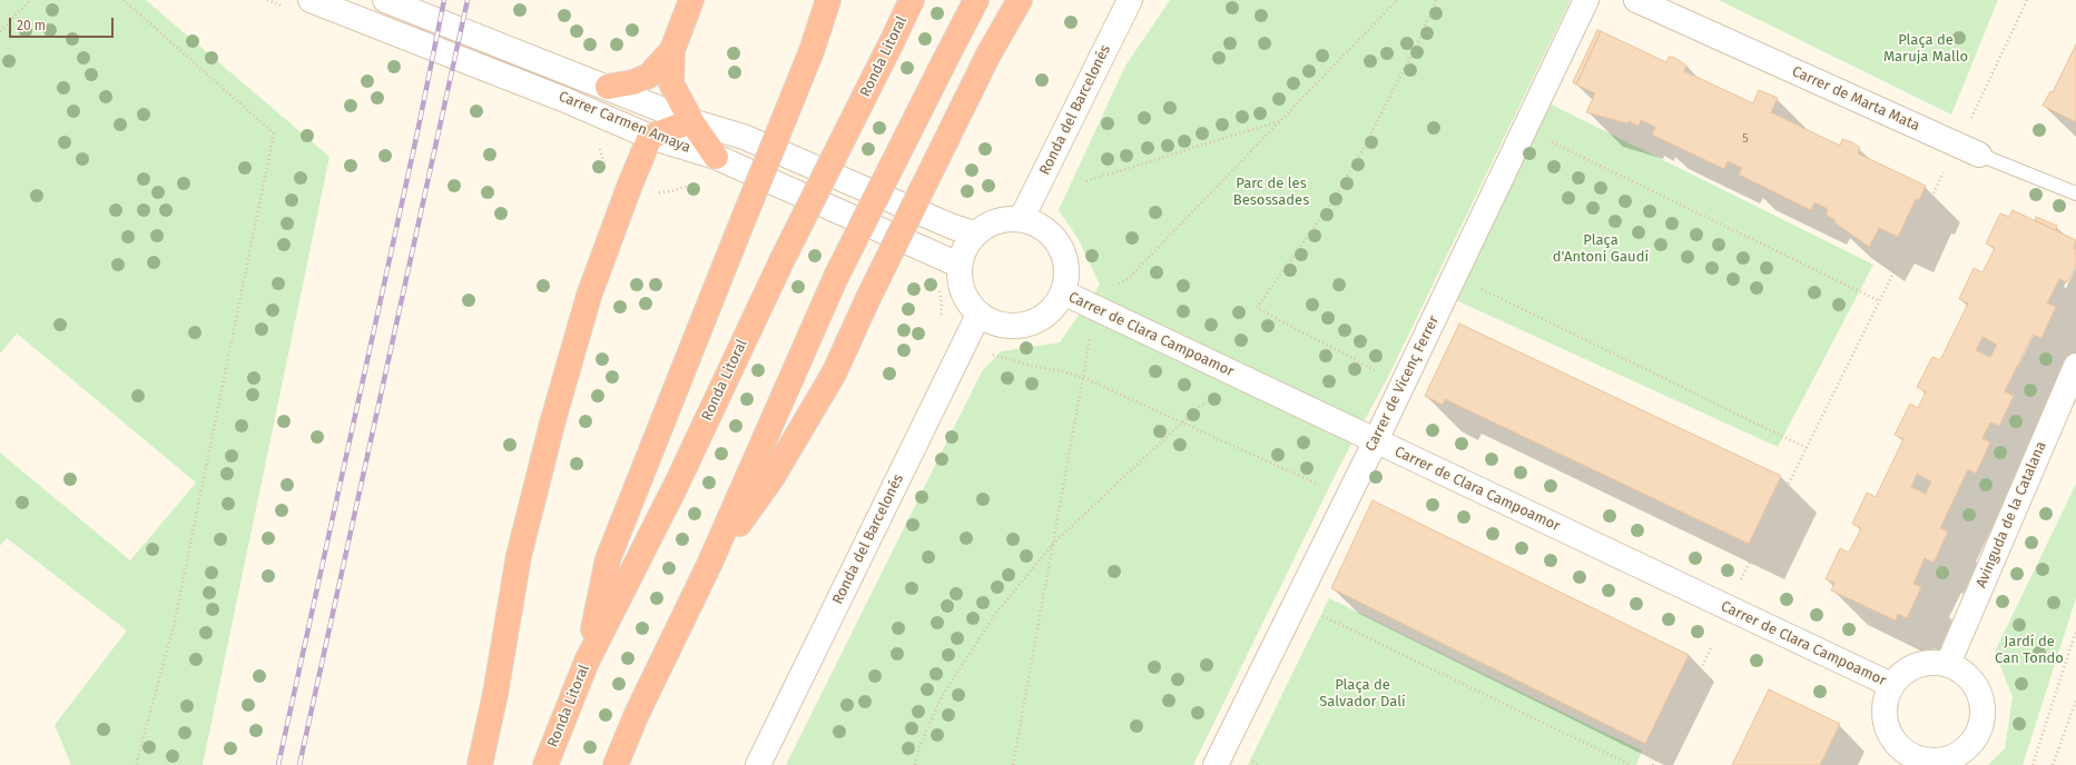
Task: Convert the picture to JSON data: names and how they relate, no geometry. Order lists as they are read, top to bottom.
{
  "streets": {
    "highway": ["Ronda Litoral"],
    "street": [
      "Carrer de Marta Mata",
      "Ronda del Barcelonés",
      "Carrer Carmen Amaya",
      "Carrer de Clara Campoamor",
      "Carrer de Vicenç Ferrer",
      "Avinguda de la Catalana"
    ]
  },
  "crossings": [
    ["Ronda del Barcelonés", "Carrer Carmen Amaya"],
    ["Ronda del Barcelonés", "Carrer de Clara Campoamor"],
    ["Carrer Carmen Amaya", "Carrer de Clara Campoamor"],
    ["Carrer de Clara Campoamor", "Carrer de Vicenç Ferrer"],
    ["Carrer de Clara Campoamor", "Avinguda de la Catalana"]
  ],
  "parks": [
    "Plaça de Maruja Mallo",
    "Parc de les Besossades",
    "Plaça d'Antoni Gaudí",
    "Jardí de Can Tondo",
    "Plaça de Salvador Dalí"
  ],
  "house_numbers": ["5"],
  "scale_bar": "20 m"
}
